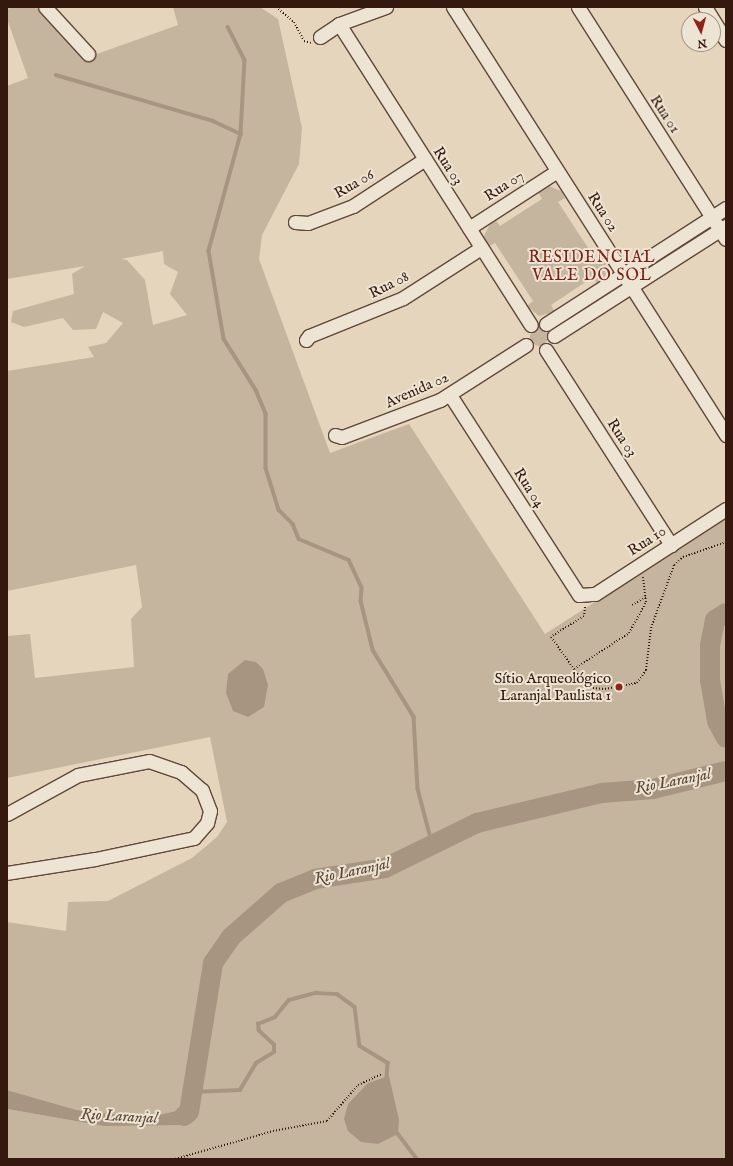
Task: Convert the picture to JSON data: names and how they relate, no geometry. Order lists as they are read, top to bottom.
{
  "streets": {
    "street": [
      "Rua 01",
      "Rua 03",
      "Rua 06",
      "Rua 07",
      "Rua 02",
      "Rua 08",
      "Avenida 02",
      "Rua 04",
      "Rua 10"
    ]
  },
  "crossings": [
    ["Rua 03", "Rua 06"],
    ["Rua 03", "Rua 07"],
    ["Rua 03", "Rua 08"],
    ["Rua 03", "Avenida 02"],
    ["Rua 03", "Rua 10"],
    ["Rua 07", "Rua 02"],
    ["Avenida 02", "Rua 04"],
    ["Rua 04", "Rua 10"]
  ],
  "districts": ["RESIDENCIAL VALE DO SOL"],
  "water": ["Rio Laranjal"],
  "places": ["Sítio Arqueológico Laranjal Paulista 1"],
  "north": "bottom"
}
